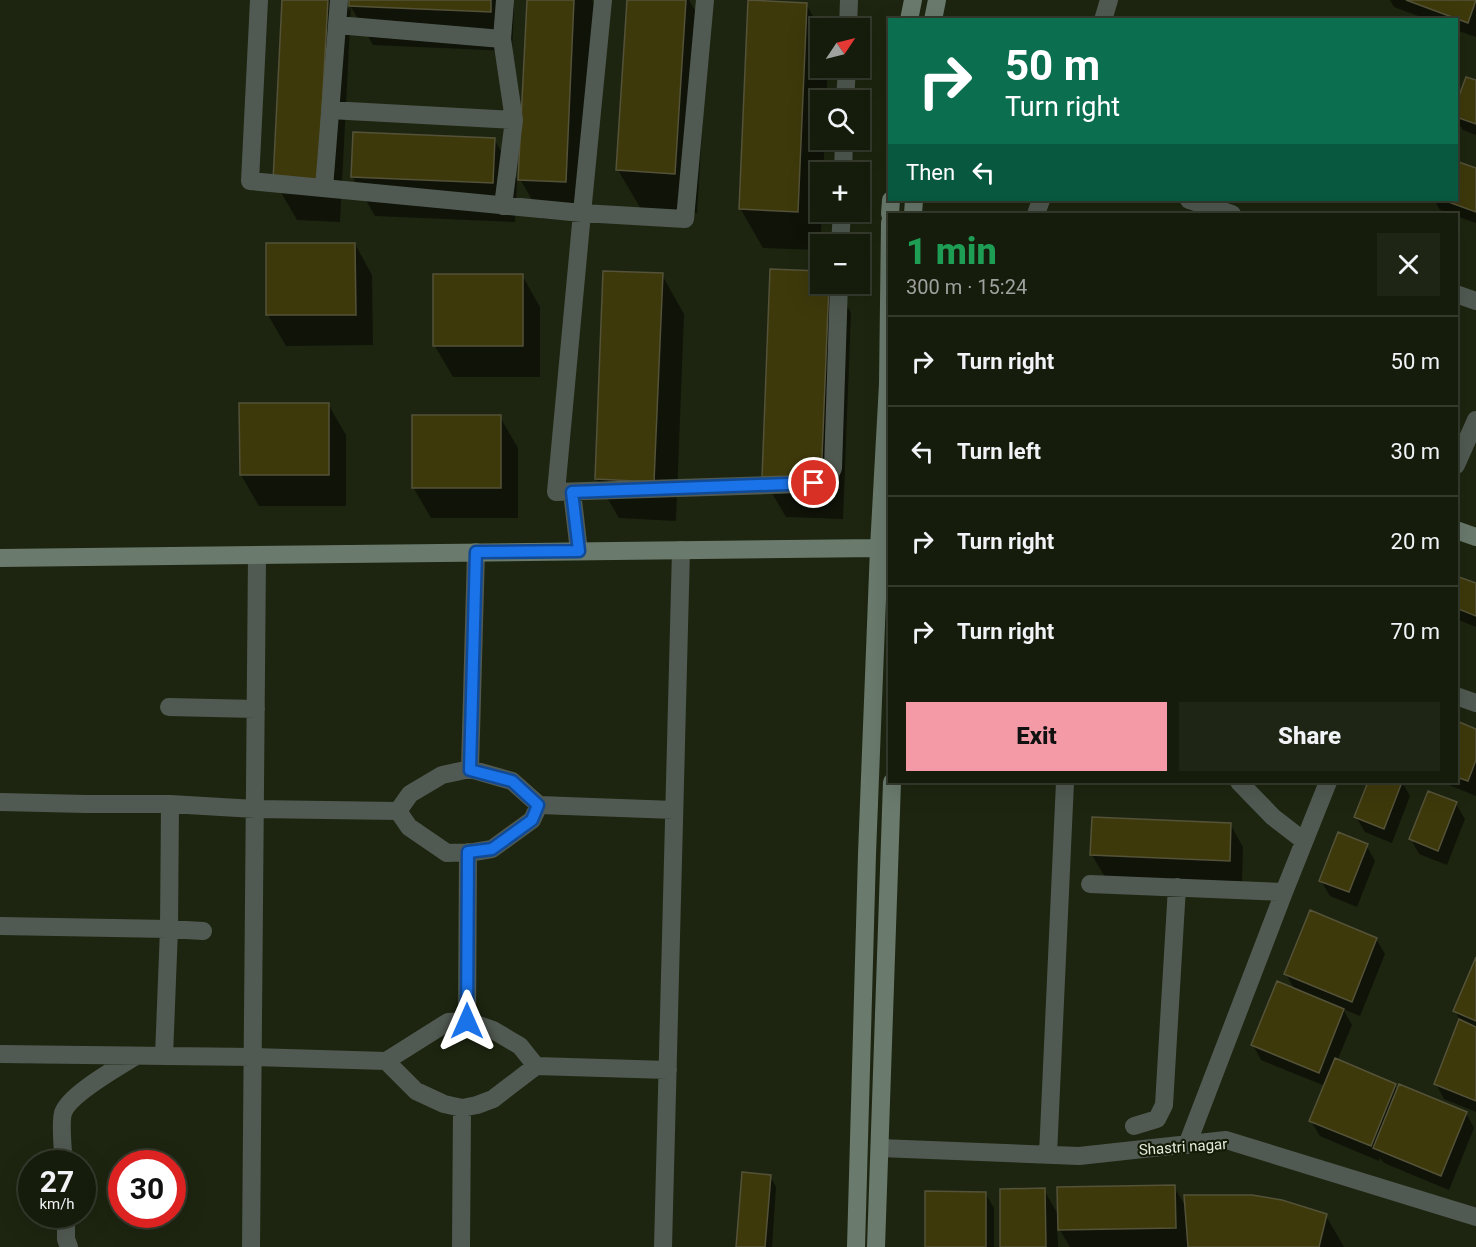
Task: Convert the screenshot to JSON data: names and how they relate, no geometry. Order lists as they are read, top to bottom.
{
  "streets": {
    "street": ["Shastri nagar"]
  },
  "north": "top right",
  "page": {
    "map_buttons": ["+", "−"],
    "turn": ["50 m", "Turn right"],
    "then": "Then",
    "heading": ["1 min", "300 m · 15:24"],
    "list": [
      {
        "name": "Turn right",
        "value": "50 m"
      },
      {
        "name": "Turn left",
        "value": "30 m"
      },
      {
        "name": "Turn right",
        "value": "20 m"
      },
      {
        "name": "Turn right",
        "value": "70 m"
      }
    ],
    "buttons": ["Exit", "Share"],
    "speed": "27 km/h",
    "limit": "30"
  }
}
